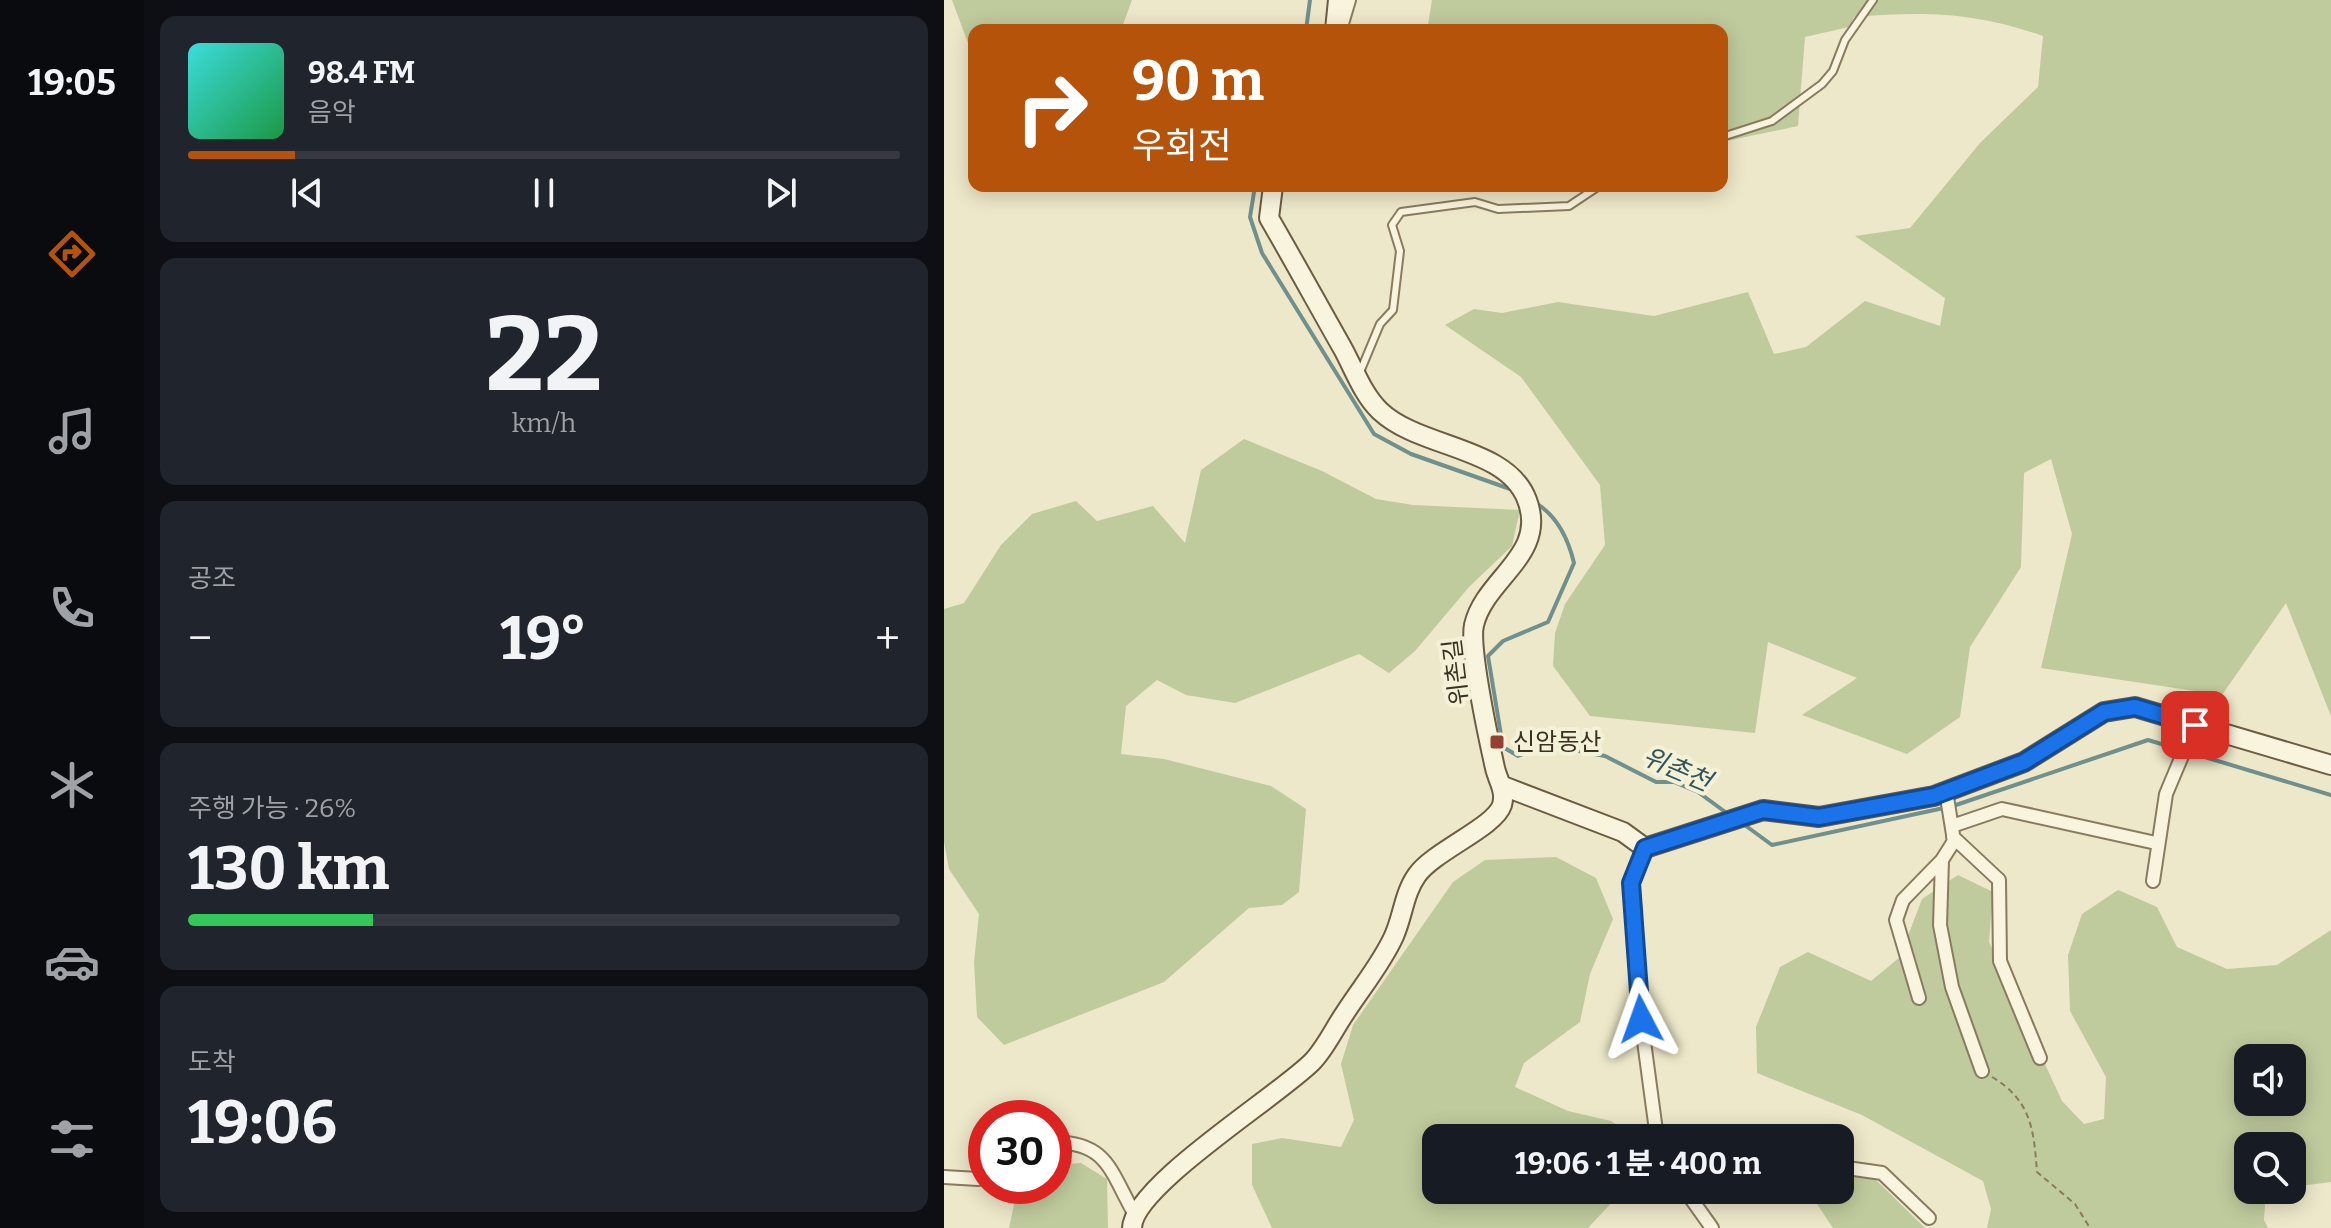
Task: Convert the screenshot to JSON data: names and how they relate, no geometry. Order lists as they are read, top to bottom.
{
  "streets": {
    "street": ["위촌길"]
  },
  "water": ["위촌천"],
  "places": {
    "transit": ["신암동산"]
  },
  "page": {
    "tabs": "19:05",
    "turn": ["90 m", "우회전"],
    "song": ["98.4 FM", "음악"],
    "tile": [
      ["22", "km/h"],
      "공조",
      ["주행 가능 · 26%", "130 km"],
      ["도착", "19:06"]
    ],
    "heat": ["−", "19°", "+"],
    "limit": "30",
    "trip": "19:06 · 1 분 · 400 m"
  }
}
